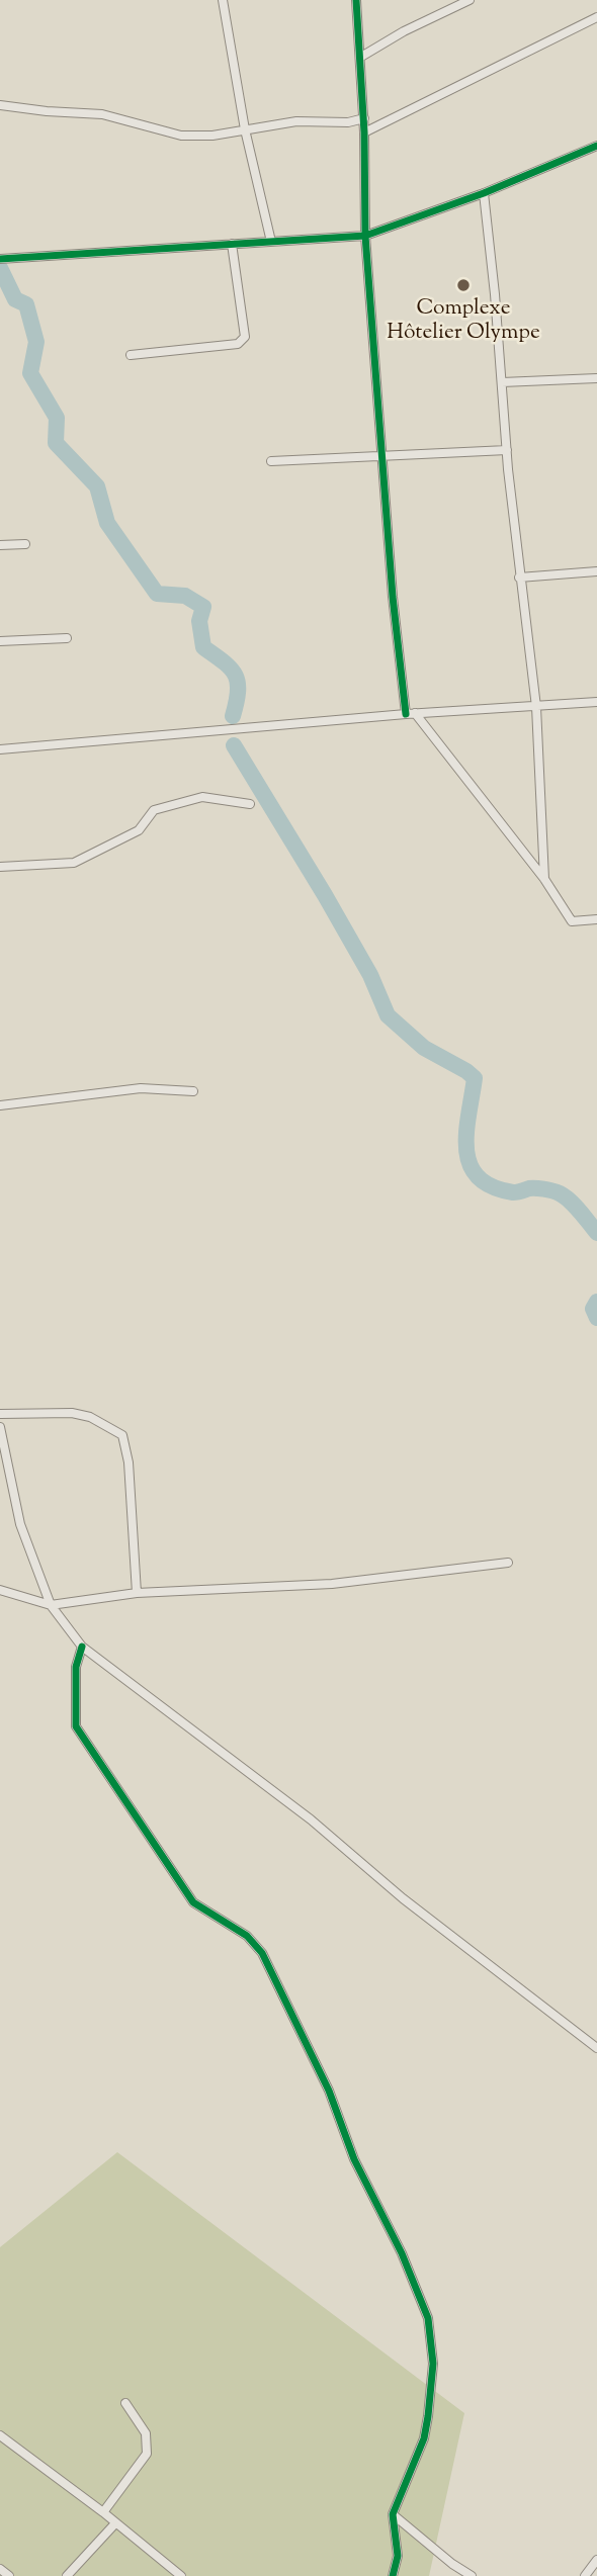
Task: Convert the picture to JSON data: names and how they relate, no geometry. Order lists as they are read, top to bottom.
{
  "places": ["Complexe Hôtelier Olympe"]
}
